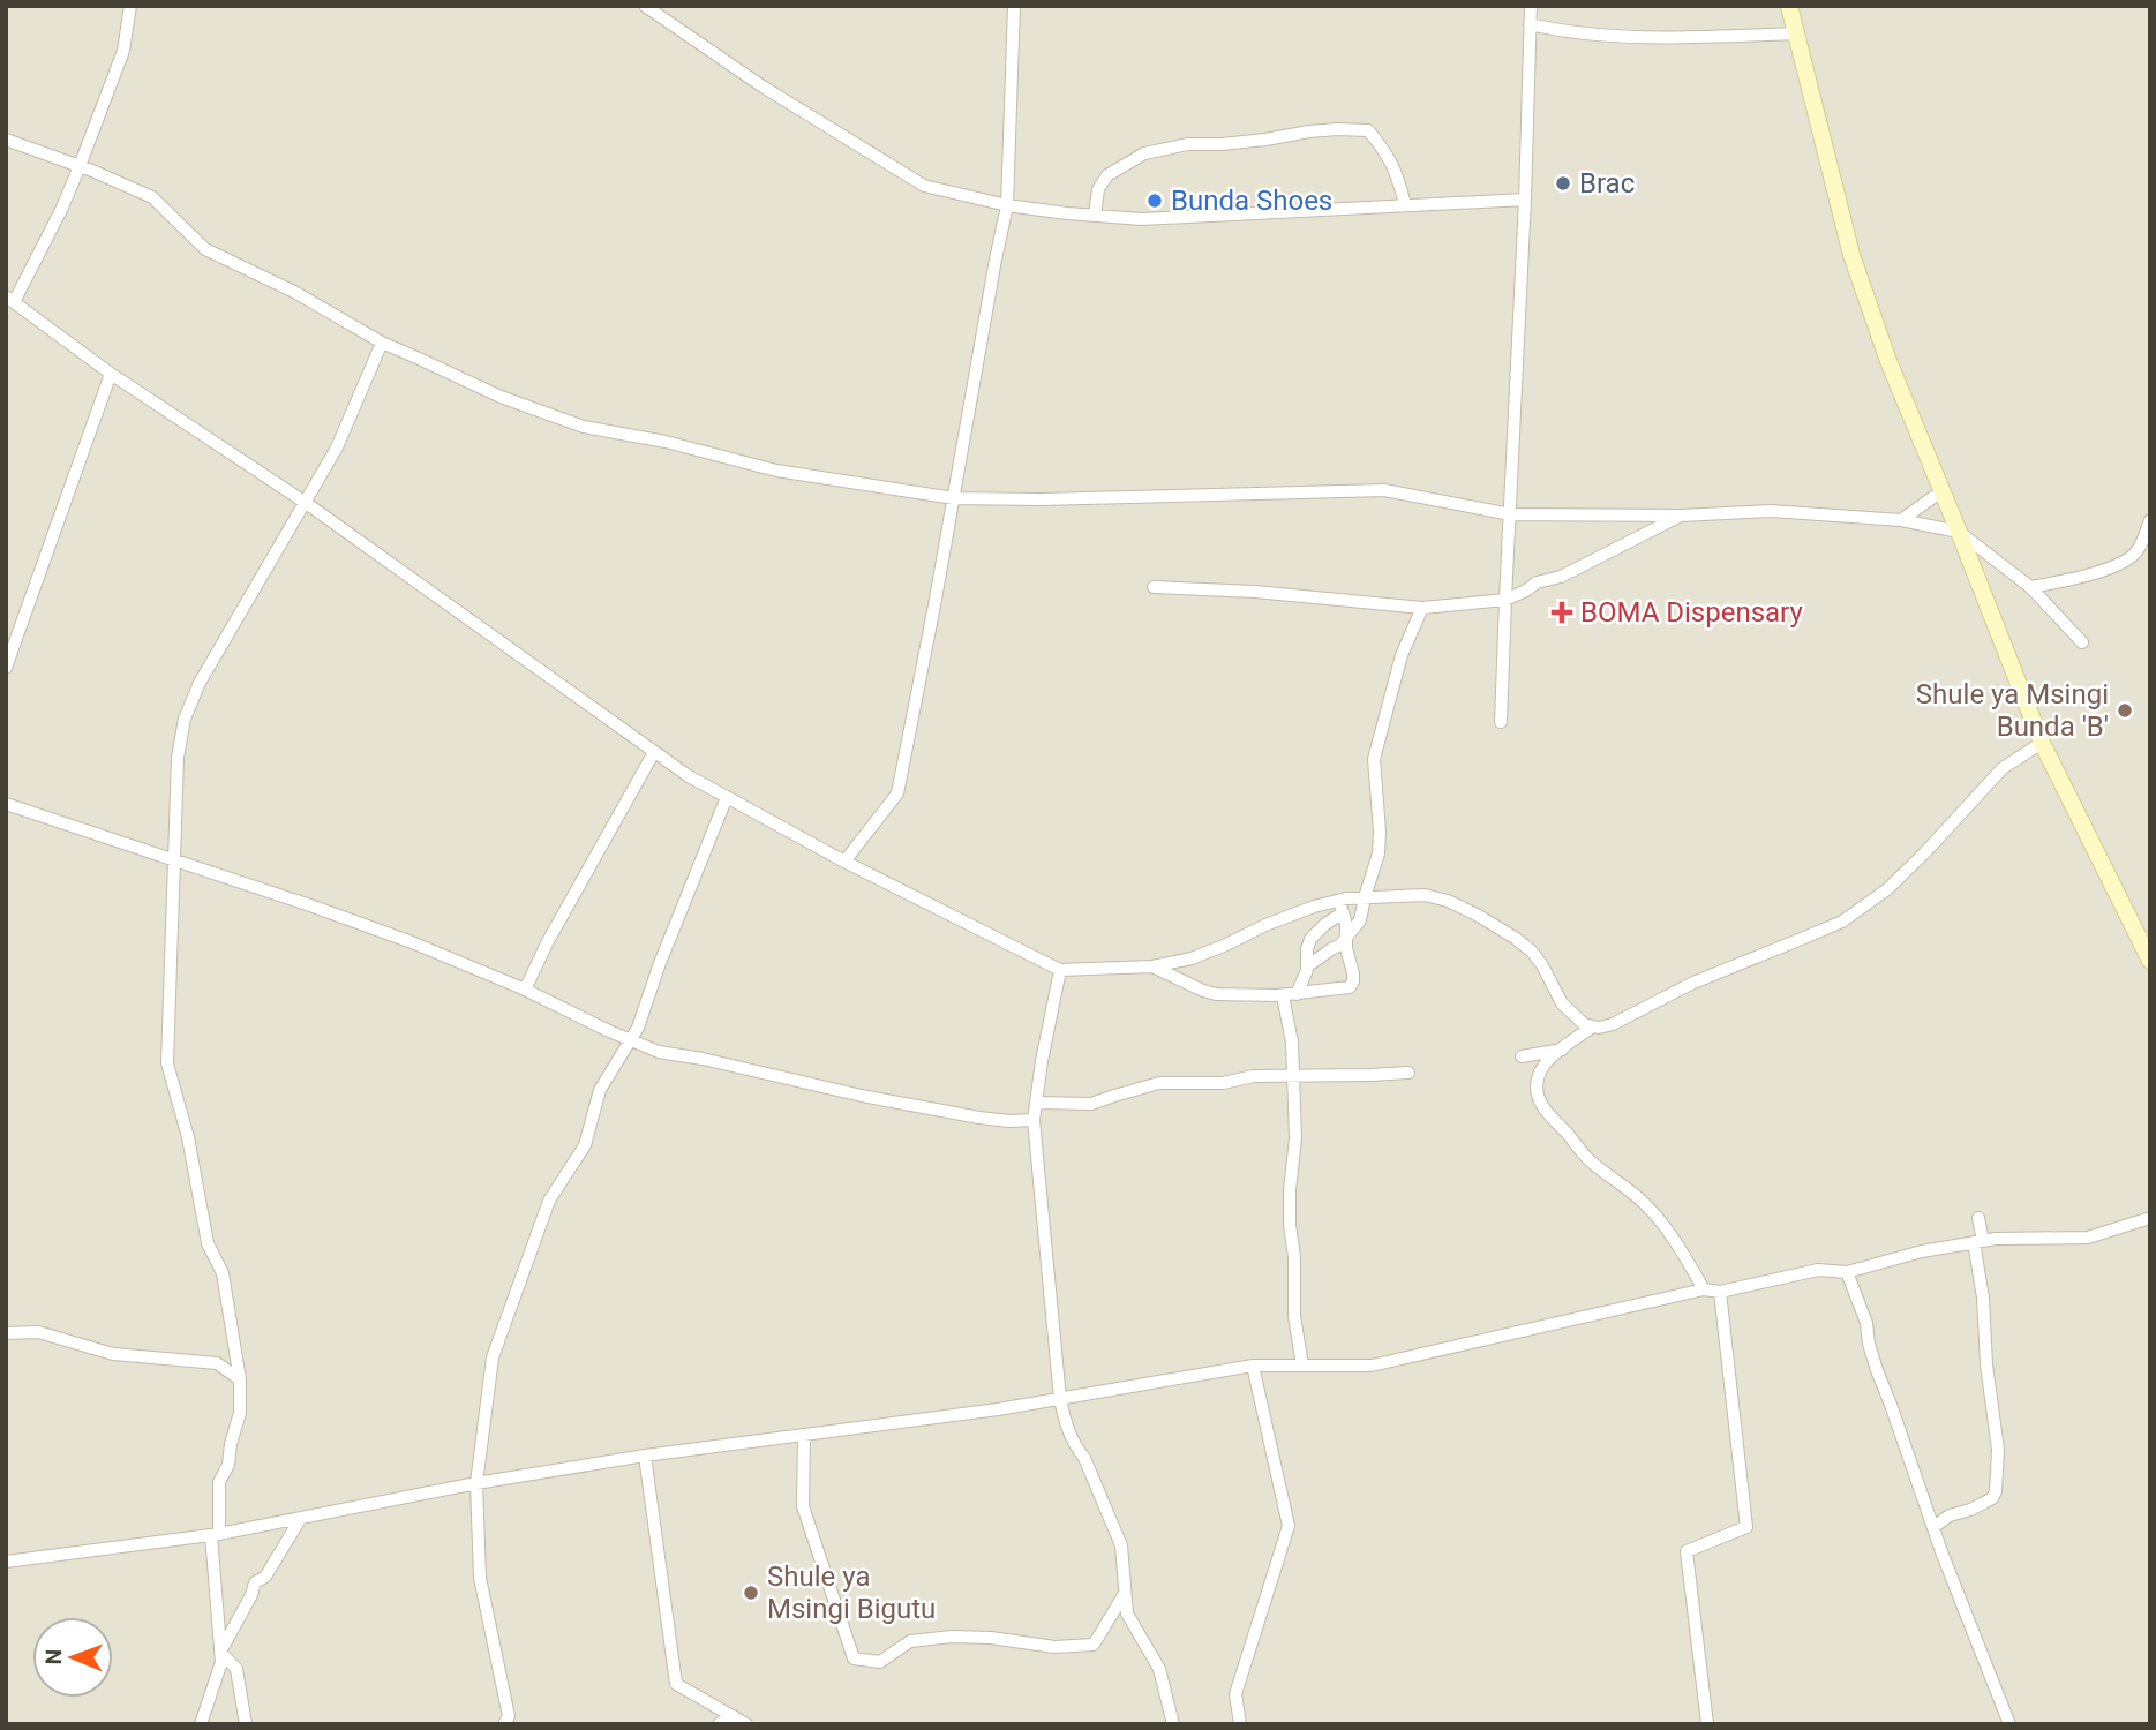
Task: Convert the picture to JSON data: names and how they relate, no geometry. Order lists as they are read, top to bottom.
{
  "places": {
    "other": [
      "Brac",
      "Bunda Shoes",
      "Shule ya Msingi Bunda 'B'",
      "Shule ya Msingi Bigutu"
    ],
    "health": ["BOMA Dispensary"]
  },
  "north": "left"
}
